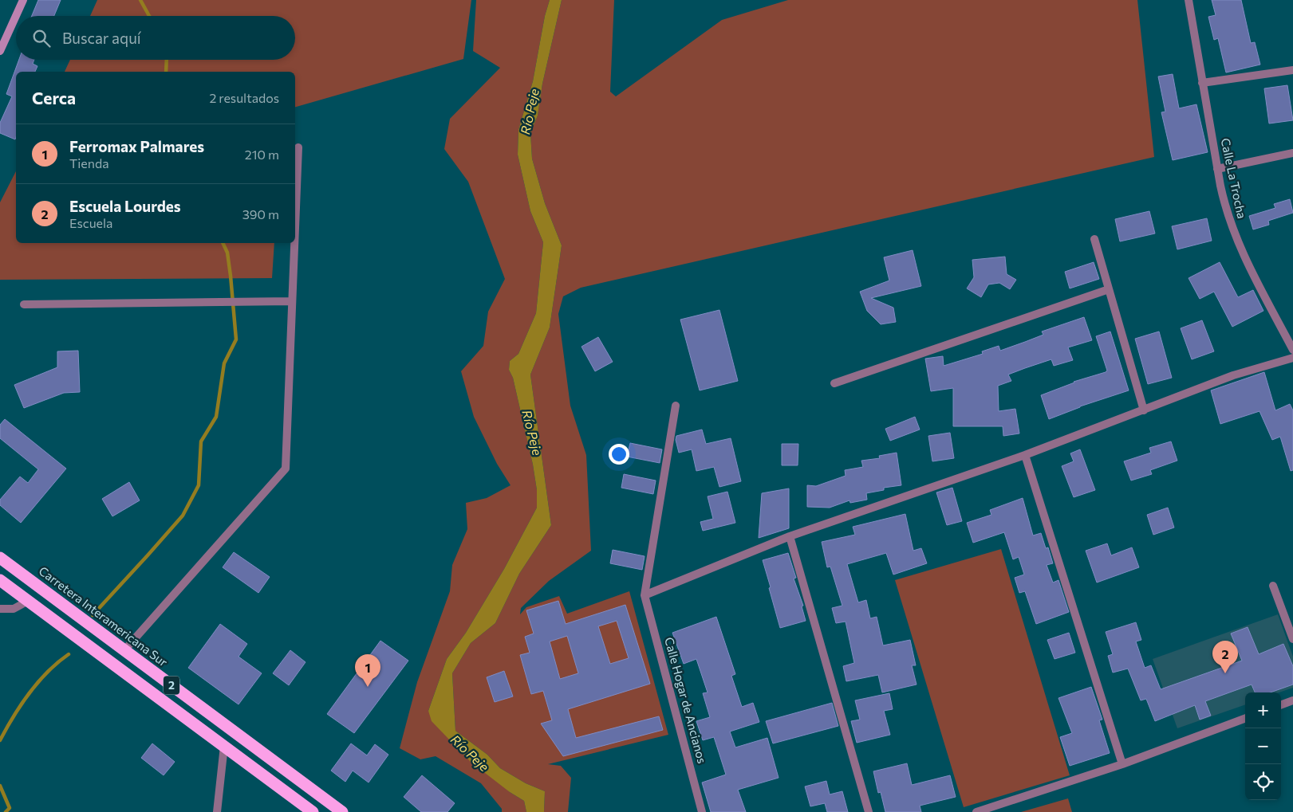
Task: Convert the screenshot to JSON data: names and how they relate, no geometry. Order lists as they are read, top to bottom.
{
  "streets": {
    "highway": ["Carretera Interamericana Sur", "2"],
    "street": ["Calle La Trocha", "Calle Hogar de Ancianos"]
  },
  "water": ["Río Peje"],
  "page": {
    "search": "Buscar aquí",
    "heading": ["Cerca", "2 resultados"],
    "list": [
      {
        "mark": "1",
        "name": "Ferromax Palmares",
        "note": "Tienda",
        "value": "210 m"
      },
      {
        "mark": "2",
        "name": "Escuela Lourdes",
        "note": "Escuela",
        "value": "390 m"
      }
    ],
    "pins": ["2", "1"],
    "map_buttons": ["+", "−"]
  }
}
